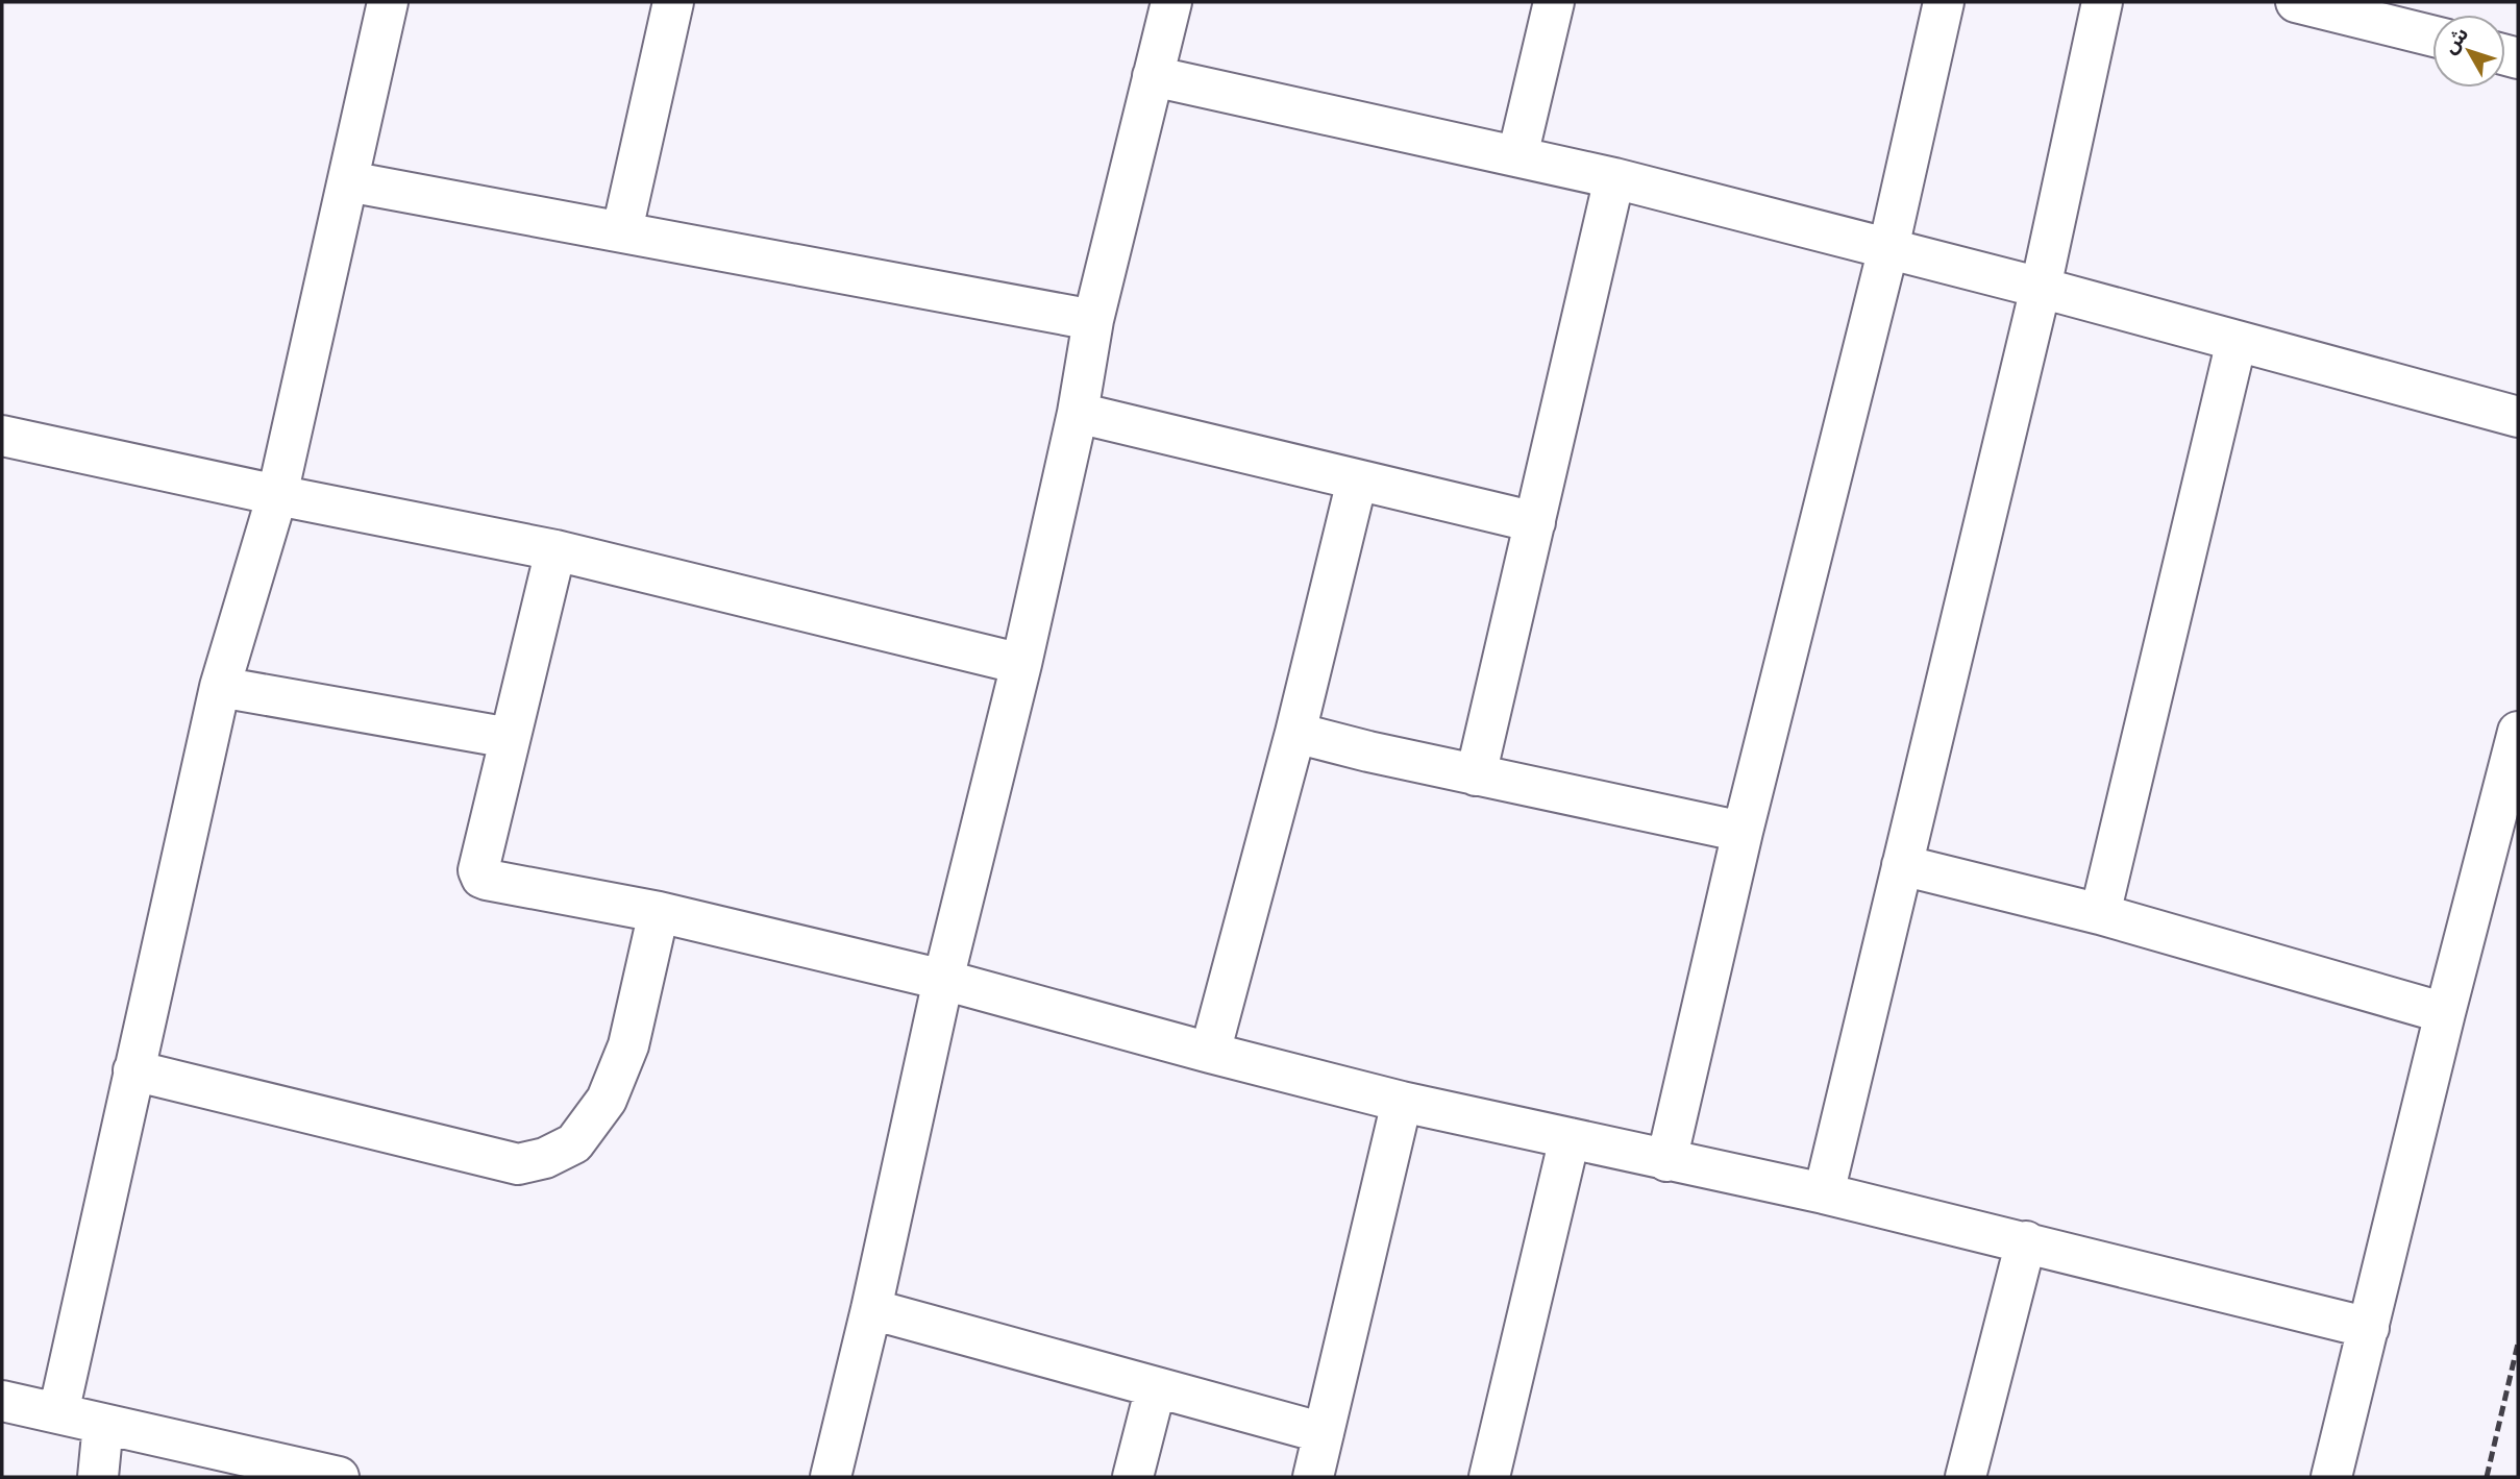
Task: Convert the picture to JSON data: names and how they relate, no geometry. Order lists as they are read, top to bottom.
{
  "north": "top left"
}
